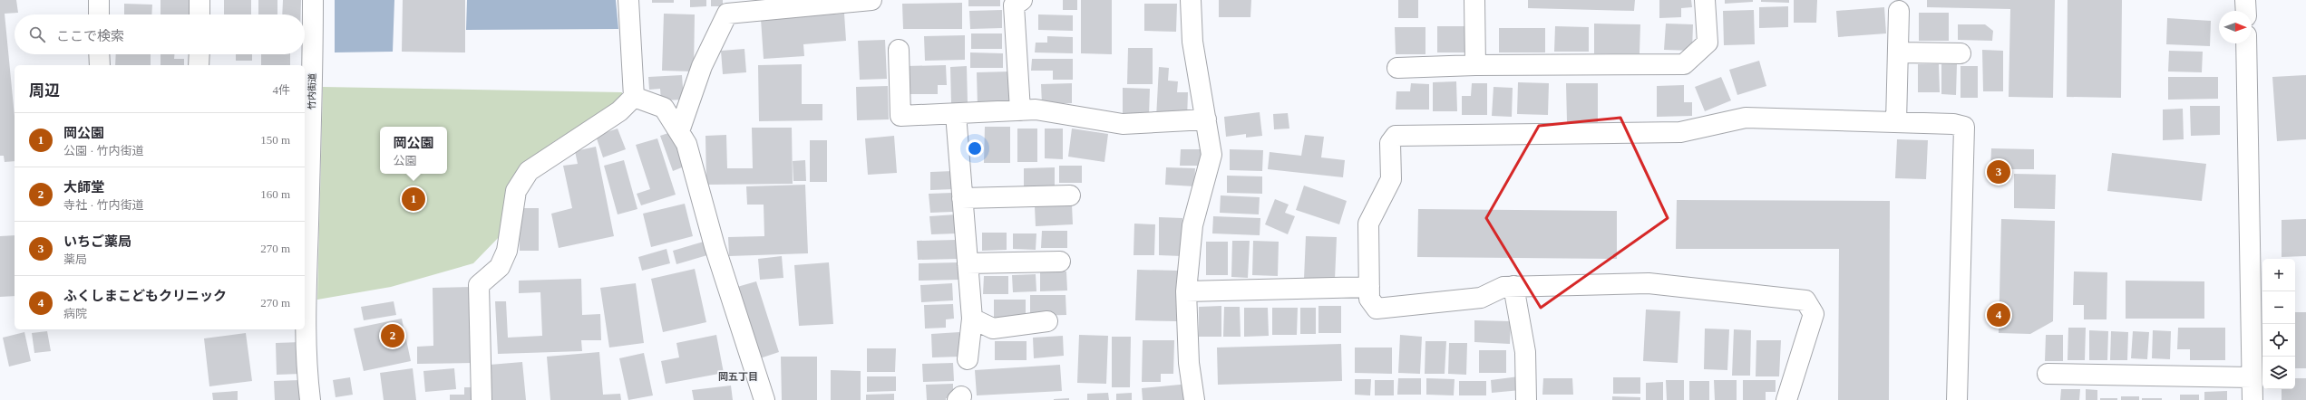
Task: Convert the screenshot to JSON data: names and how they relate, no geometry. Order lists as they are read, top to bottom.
{
  "streets": {
    "street": ["竹内街道"]
  },
  "districts": ["岡五丁目"],
  "north": "right",
  "page": {
    "search": "ここで検索",
    "heading": ["周辺", "4件"],
    "list": [
      {
        "mark": "1",
        "name": "岡公園",
        "note": "公園 · 竹内街道",
        "value": "150 m"
      },
      {
        "mark": "2",
        "name": "大師堂",
        "note": "寺社 · 竹内街道",
        "value": "160 m"
      },
      {
        "mark": "3",
        "name": "いちご薬局",
        "note": "薬局",
        "value": "270 m"
      },
      {
        "mark": "4",
        "name": "ふくしまこどもクリニック",
        "note": "病院",
        "value": "270 m"
      }
    ],
    "popup": ["岡公園", "公園"],
    "pins": [
      "3",
      "1",
      "4",
      "2"
    ],
    "map_buttons": ["+", "−"]
  }
}
